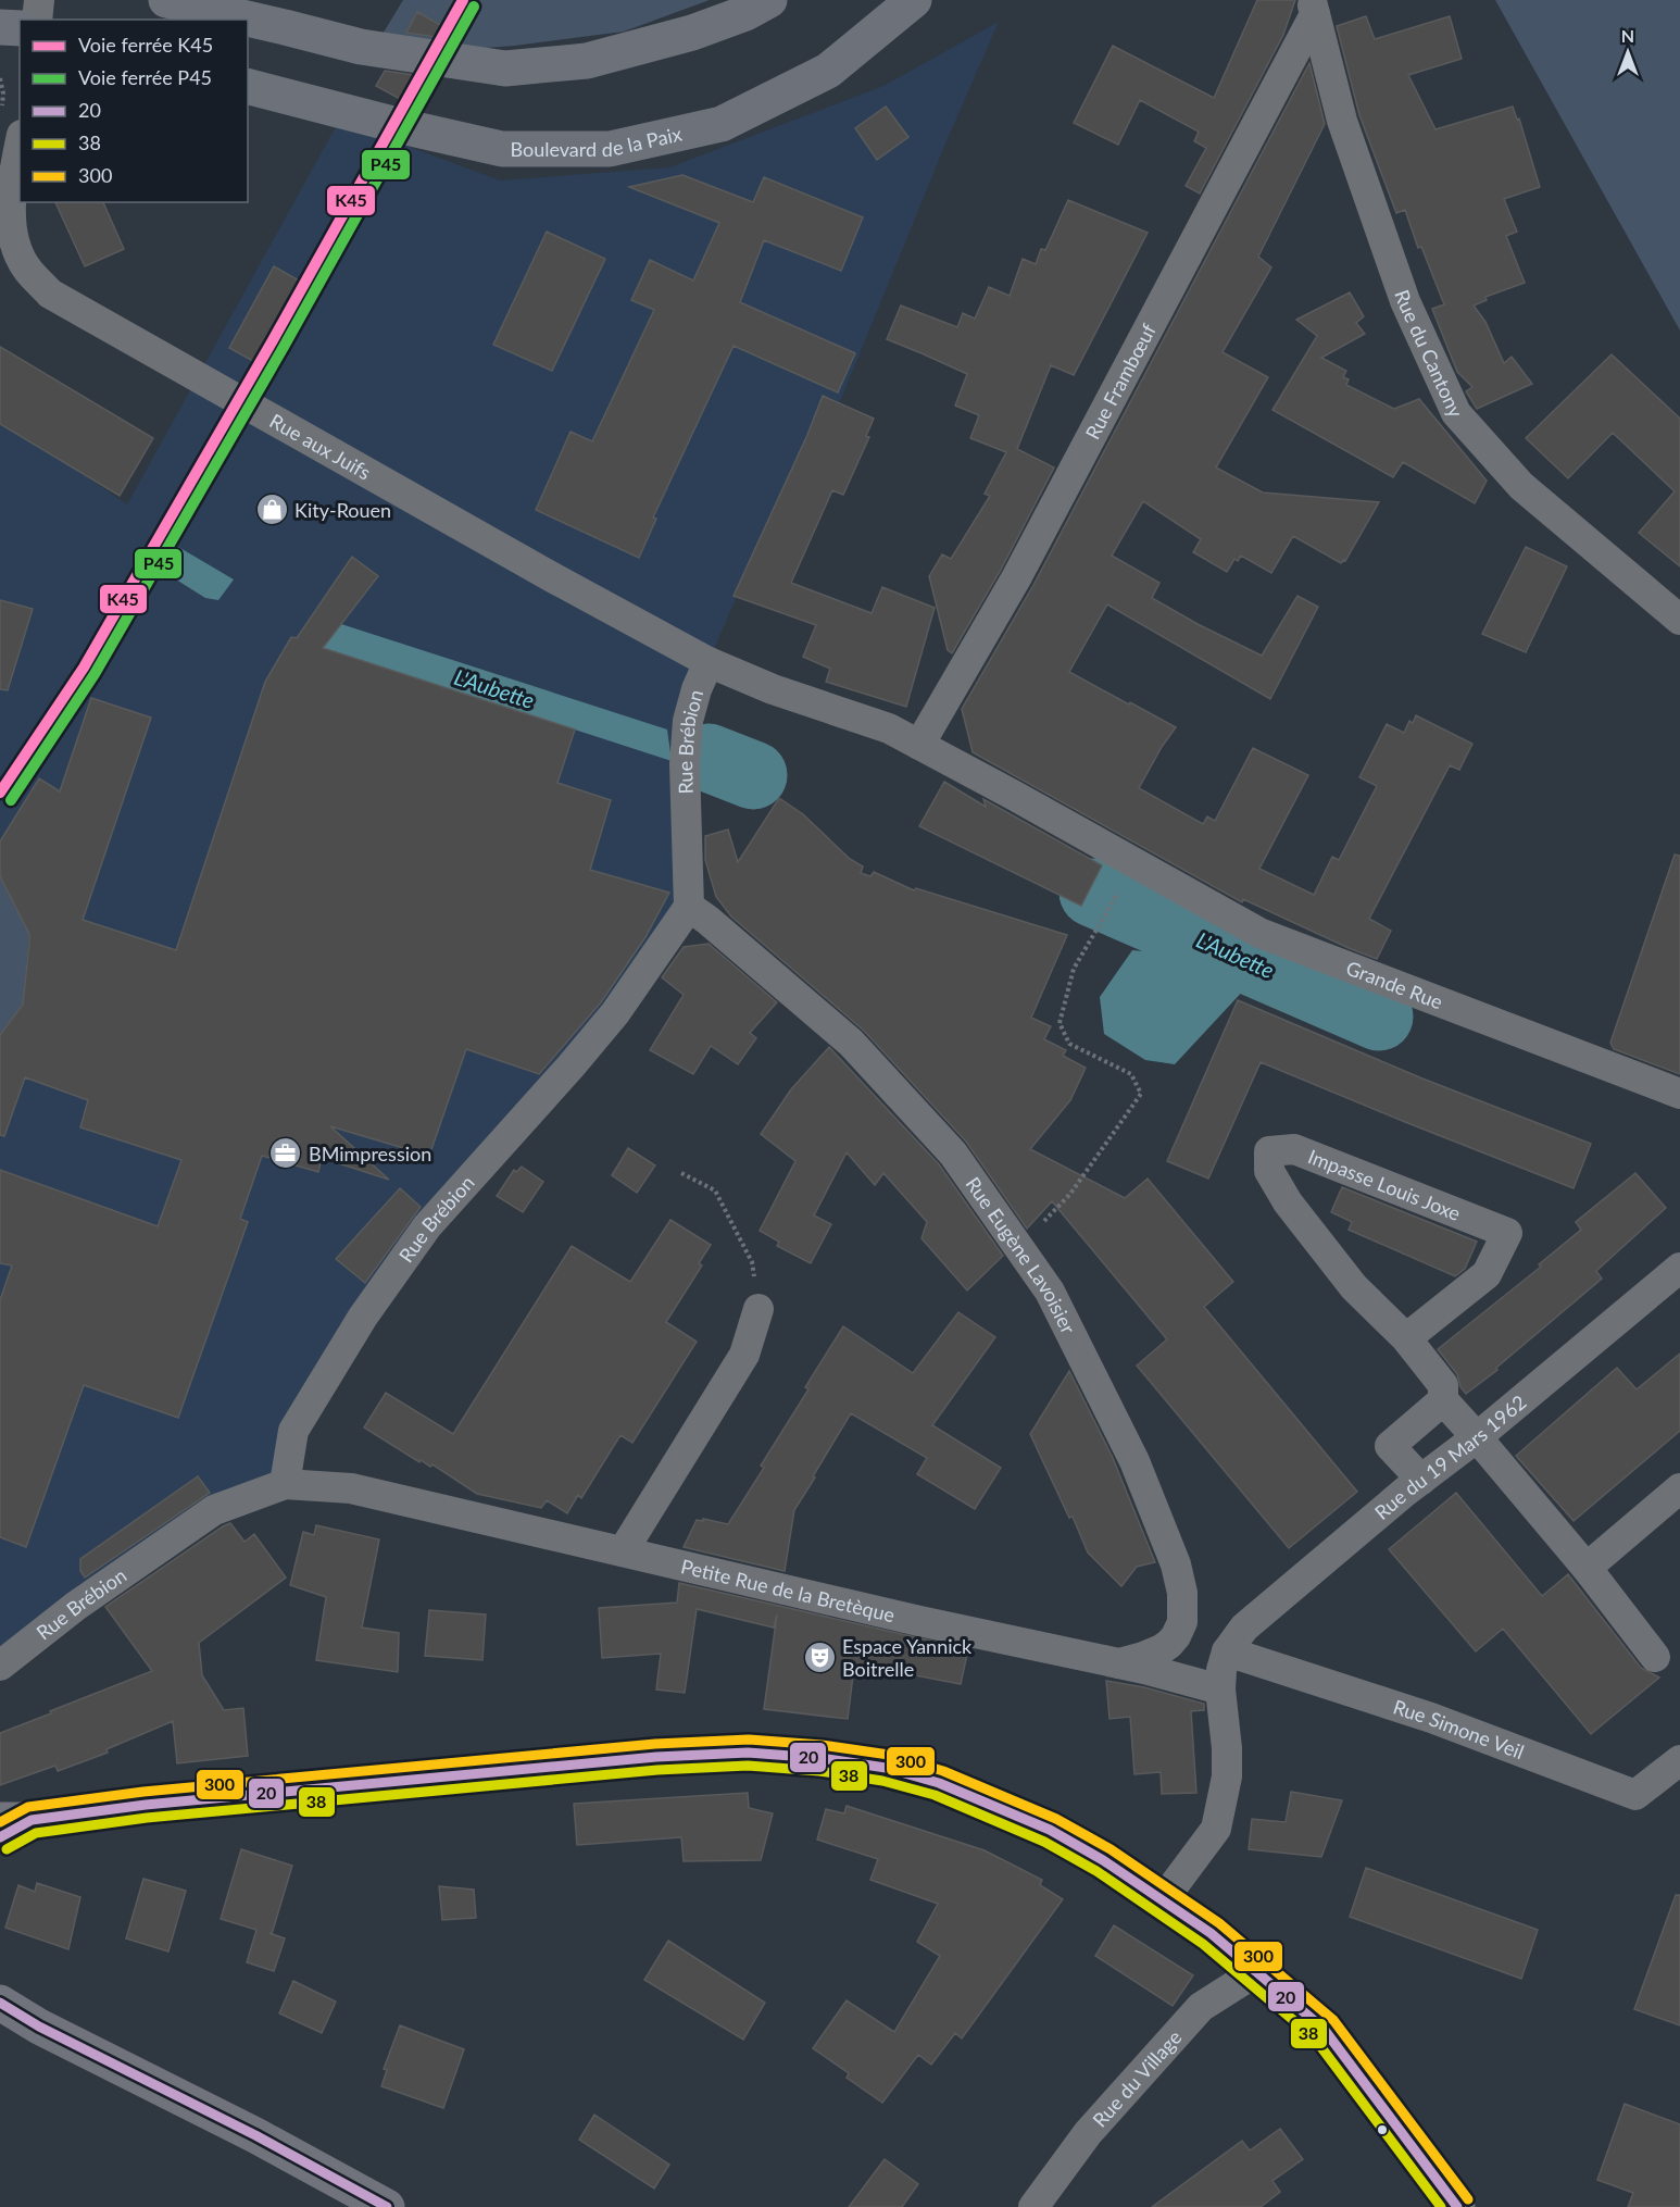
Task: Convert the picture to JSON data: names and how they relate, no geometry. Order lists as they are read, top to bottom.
{
  "streets": {
    "main road": ["Boulevard de la Paix"],
    "street": [
      "Rue du Cantony",
      "Rue Frambœuf",
      "Rue aux Juifs",
      "Rue Brébion",
      "Grande Rue",
      "Impasse Louis Joxe",
      "Rue Eugène Lavoisier",
      "Rue du 19 Mars 1962",
      "Petite Rue de la Bretèque",
      "Rue Simone Veil",
      "Rue du Village"
    ]
  },
  "crossings": [
    ["Rue du Cantony", "Rue Frambœuf"],
    ["Rue Frambœuf", "Rue aux Juifs"],
    ["Rue Frambœuf", "Grande Rue"],
    ["Rue aux Juifs", "Rue Brébion"],
    ["Rue aux Juifs", "Grande Rue"],
    ["Rue Brébion", "Rue Eugène Lavoisier"],
    ["Rue Brébion", "Petite Rue de la Bretèque"],
    ["Impasse Louis Joxe", "Rue du 19 Mars 1962"],
    ["Rue Eugène Lavoisier", "Petite Rue de la Bretèque"],
    ["Rue du 19 Mars 1962", "Rue Simone Veil"]
  ],
  "water": ["L'Aubette"],
  "places": {
    "shop": ["Kity-Rouen"],
    "office": ["BMimpression"],
    "theatre": ["Espace Yannick Boitrelle"]
  },
  "lines": [
    "rail line K45",
    "rail line P45",
    "transit line 300",
    "transit line 20",
    "transit line 38"
  ],
  "legend": [
    "Voie ferrée K45",
    "Voie ferrée P45",
    "20",
    "38",
    "300"
  ],
  "north": "top"
}
